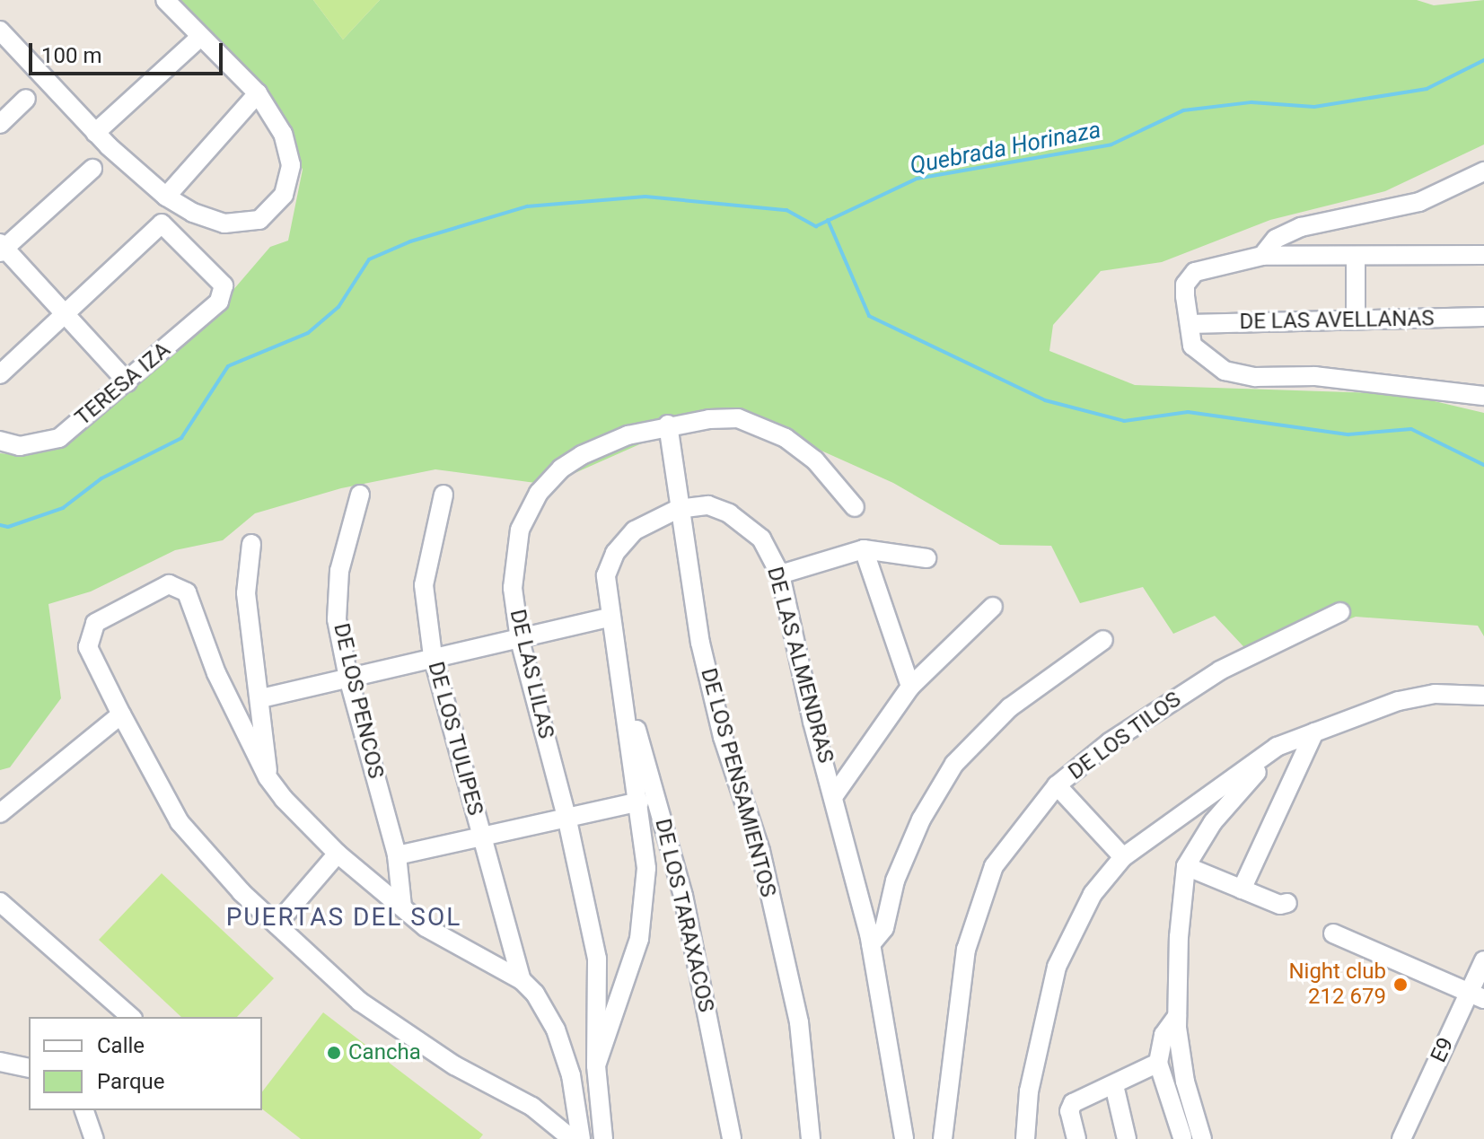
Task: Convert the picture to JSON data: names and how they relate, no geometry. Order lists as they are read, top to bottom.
{
  "streets": {
    "street": [
      "DE LAS AVELLANAS",
      "TERESA IZA",
      "DE LAS ALMENDRAS",
      "DE LAS LILAS",
      "DE LOS PENCOS",
      "DE LOS TILOS",
      "DE LOS TULIPES",
      "DE LOS PENSAMIENTOS",
      "DE LOS TARAXACOS",
      "E9"
    ]
  },
  "crossings": [
    ["DE LAS ALMENDRAS", "DE LAS LILAS"],
    ["DE LAS ALMENDRAS", "DE LOS PENSAMIENTOS"],
    ["DE LAS ALMENDRAS", "DE LOS TARAXACOS"],
    ["DE LAS LILAS", "DE LOS PENSAMIENTOS"]
  ],
  "districts": ["PUERTAS DEL SOL"],
  "water": ["Quebrada Horinaza"],
  "places": ["Night club 212 679", "Cancha"],
  "legend": ["Calle", "Parque"],
  "scale_bar": "100 m"
}
